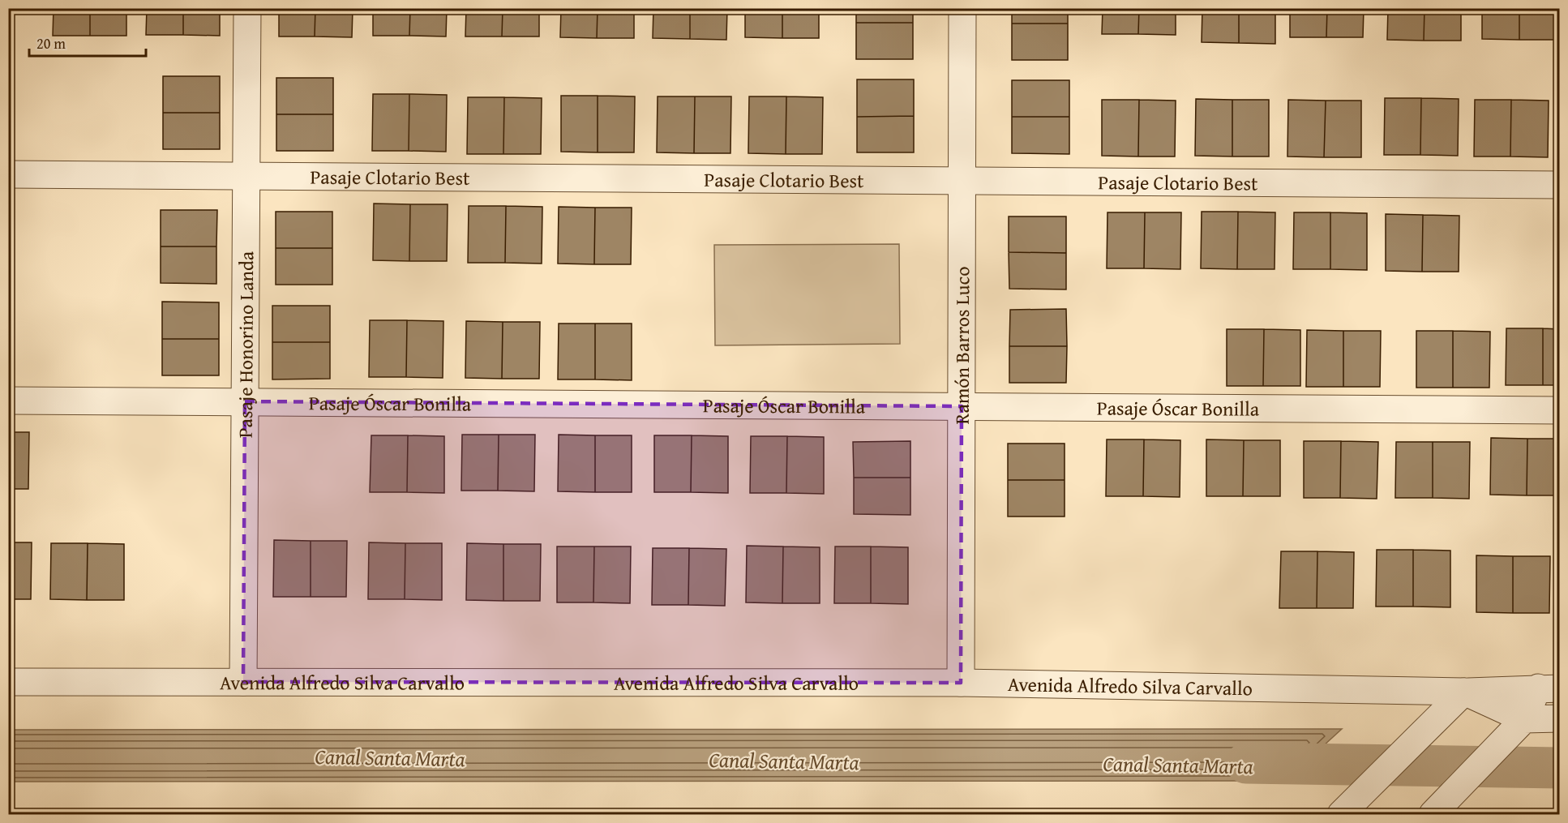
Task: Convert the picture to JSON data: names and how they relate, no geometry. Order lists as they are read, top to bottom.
{
  "streets": {
    "street": [
      "Pasaje Clotario Best",
      "Pasaje Honorino Landa",
      "Ramón Barros Luco",
      "Pasaje Óscar Bonilla",
      "Avenida Alfredo Silva Carvallo"
    ]
  },
  "crossings": [
    ["Pasaje Clotario Best", "Pasaje Honorino Landa"],
    ["Pasaje Clotario Best", "Ramón Barros Luco"],
    ["Pasaje Honorino Landa", "Pasaje Óscar Bonilla"],
    ["Pasaje Honorino Landa", "Avenida Alfredo Silva Carvallo"],
    ["Ramón Barros Luco", "Pasaje Óscar Bonilla"],
    ["Ramón Barros Luco", "Avenida Alfredo Silva Carvallo"]
  ],
  "water": ["Canal Santa Marta"],
  "scale_bar": "20 m"
}
